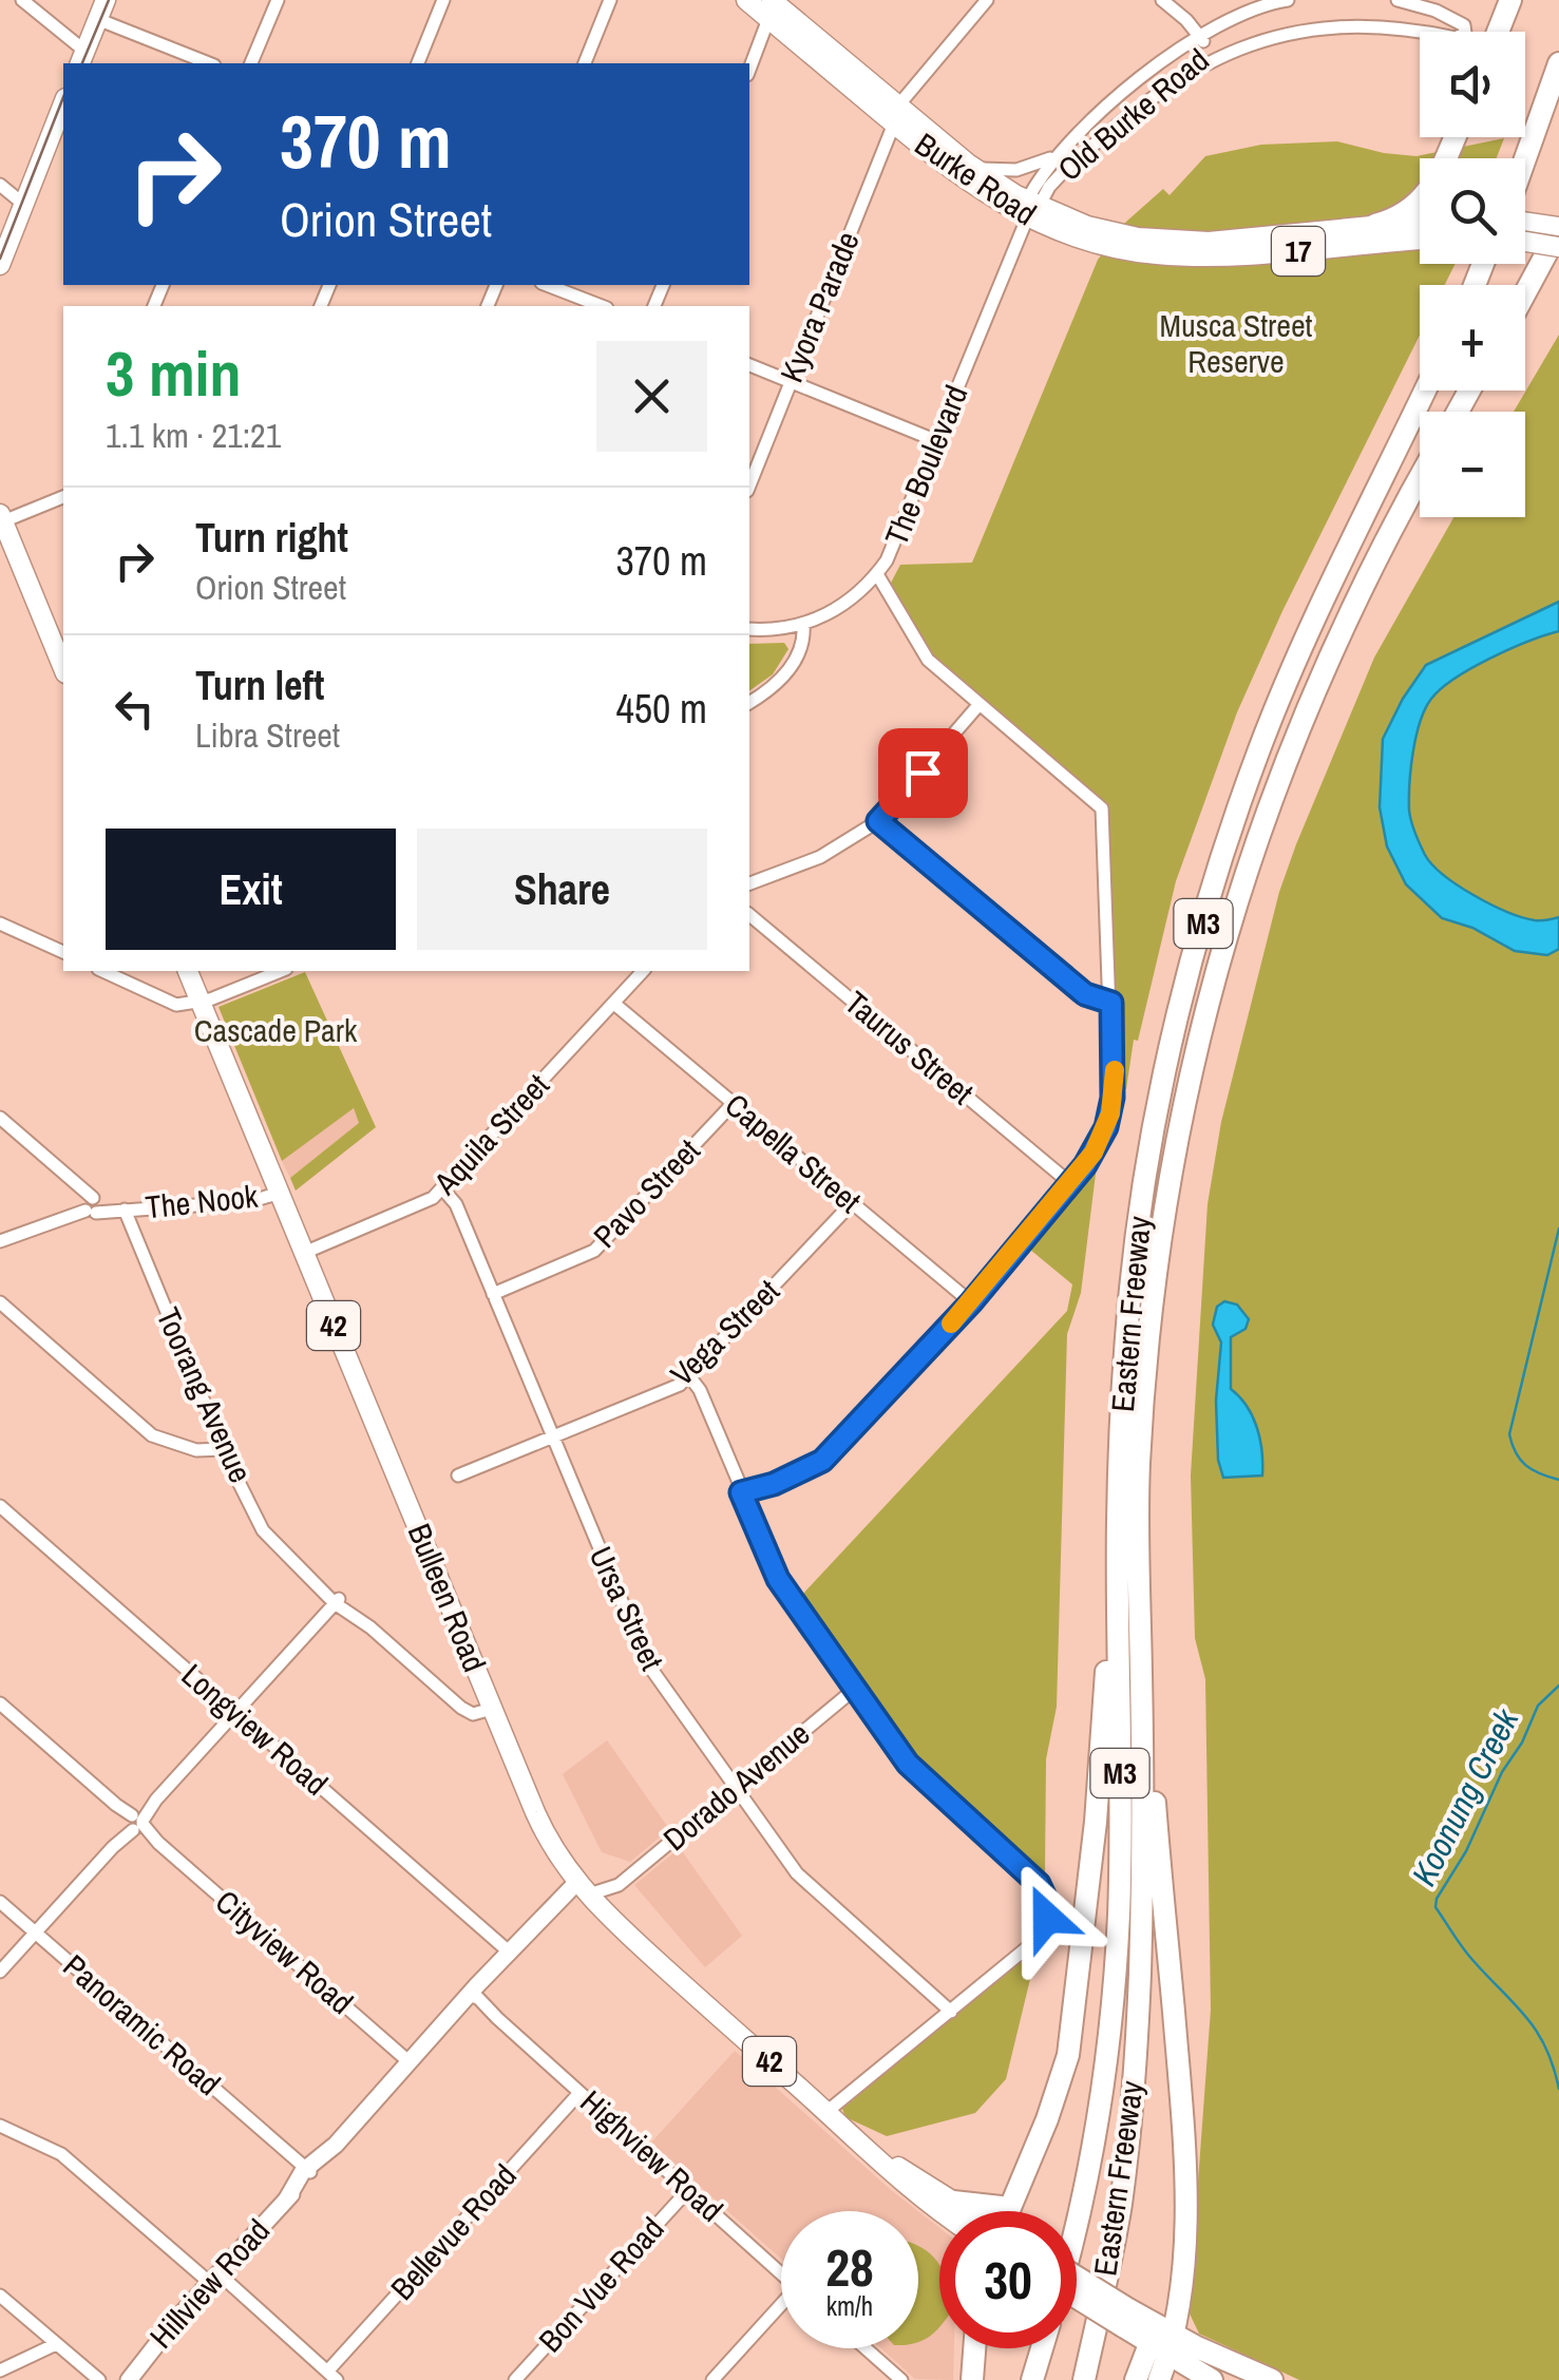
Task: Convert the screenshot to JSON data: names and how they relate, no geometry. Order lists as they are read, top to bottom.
{
  "streets": {
    "highway": ["M3", "Eastern Freeway"],
    "main road": [
      "Burke Road",
      "17",
      "42",
      "Bulleen Road"
    ],
    "street": [
      "Old Burke Road",
      "Kyora Parade",
      "The Boulevard",
      "Taurus Street",
      "Aquila Street",
      "Capella Street",
      "Pavo Street",
      "The Nook",
      "Vega Street",
      "Toorang Avenue",
      "Ursa Street",
      "Longview Road",
      "Dorado Avenue",
      "Cityview Road",
      "Panoramic Road",
      "Highview Road",
      "Bellevue Road",
      "Hillview Road",
      "Bon Vue Road"
    ]
  },
  "crossings": [
    ["Old Burke Road", "Burke Road"],
    ["Old Burke Road", "The Boulevard"],
    ["Burke Road", "Kyora Parade"],
    ["Burke Road", "The Boulevard"],
    ["Aquila Street", "Capella Street"],
    ["Aquila Street", "Bulleen Road"],
    ["Aquila Street", "Ursa Street"],
    ["Capella Street", "Pavo Street"],
    ["Capella Street", "Vega Street"],
    ["Pavo Street", "Ursa Street"],
    ["The Nook", "Toorang Avenue"],
    ["The Nook", "Bulleen Road"],
    ["Vega Street", "Ursa Street"],
    ["Toorang Avenue", "Bulleen Road"],
    ["Bulleen Road", "Dorado Avenue"],
    ["Bulleen Road", "Hillview Road"],
    ["Ursa Street", "Dorado Avenue"],
    ["Longview Road", "Hillview Road"],
    ["Dorado Avenue", "Hillview Road"],
    ["Cityview Road", "Hillview Road"],
    ["Panoramic Road", "Hillview Road"],
    ["Highview Road", "Bellevue Road"],
    ["Highview Road", "Hillview Road"],
    ["Highview Road", "Bon Vue Road"]
  ],
  "water": ["Koonung Creek"],
  "parks": ["Musca Street Reserve", "Cascade Park"],
  "page": {
    "map_buttons": ["+", "−"],
    "turn": ["370 m", "Orion Street"],
    "heading": ["3 min", "1.1 km · 21:21"],
    "list": [
      {
        "name": "Turn right",
        "note": "Orion Street",
        "value": "370 m"
      },
      {
        "name": "Turn left",
        "note": "Libra Street",
        "value": "450 m"
      }
    ],
    "buttons": ["Exit", "Share"],
    "speed": "28 km/h",
    "limit": "30"
  }
}
